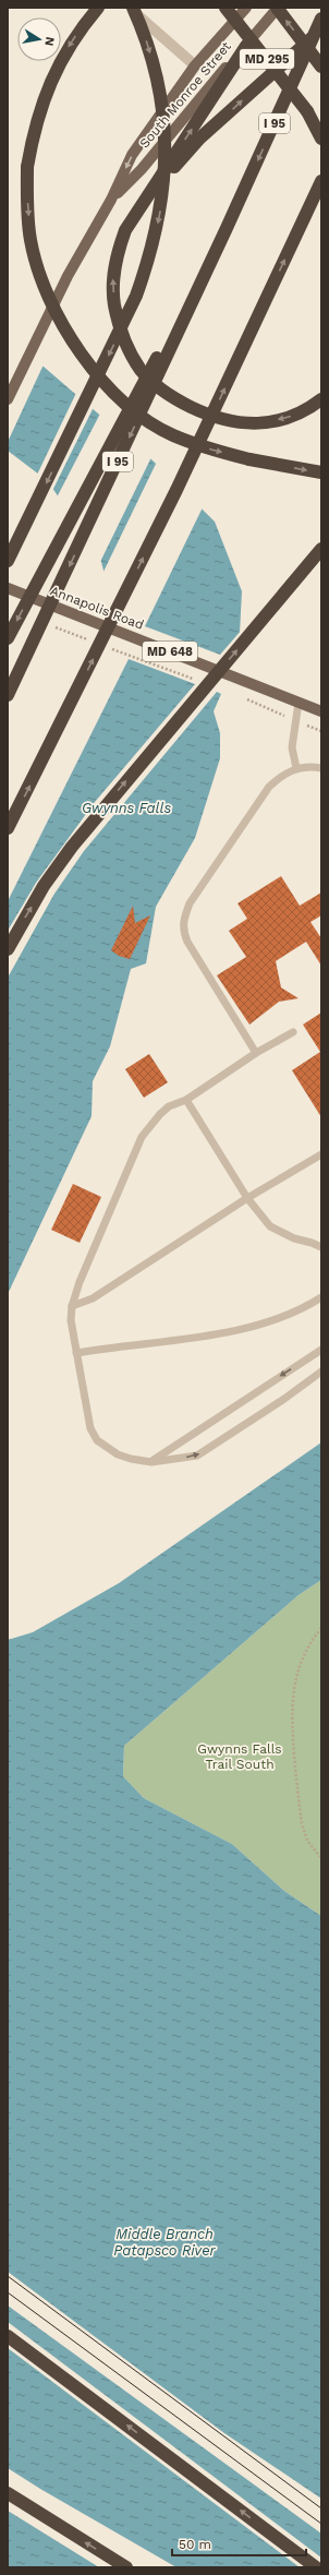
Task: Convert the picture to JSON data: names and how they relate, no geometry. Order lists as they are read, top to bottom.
{
  "streets": {
    "highway": ["MD 295", "I 95"],
    "main road": ["South Monroe Street", "Annapolis Road", "MD 648"]
  },
  "crossings": [
    ["MD 295", "South Monroe Street"]
  ],
  "water": ["Gwynns Falls", "Middle Branch Patapsco River"],
  "parks": ["Gwynns Falls Trail South"],
  "scale_bar": "50 m",
  "north": "right"
}
